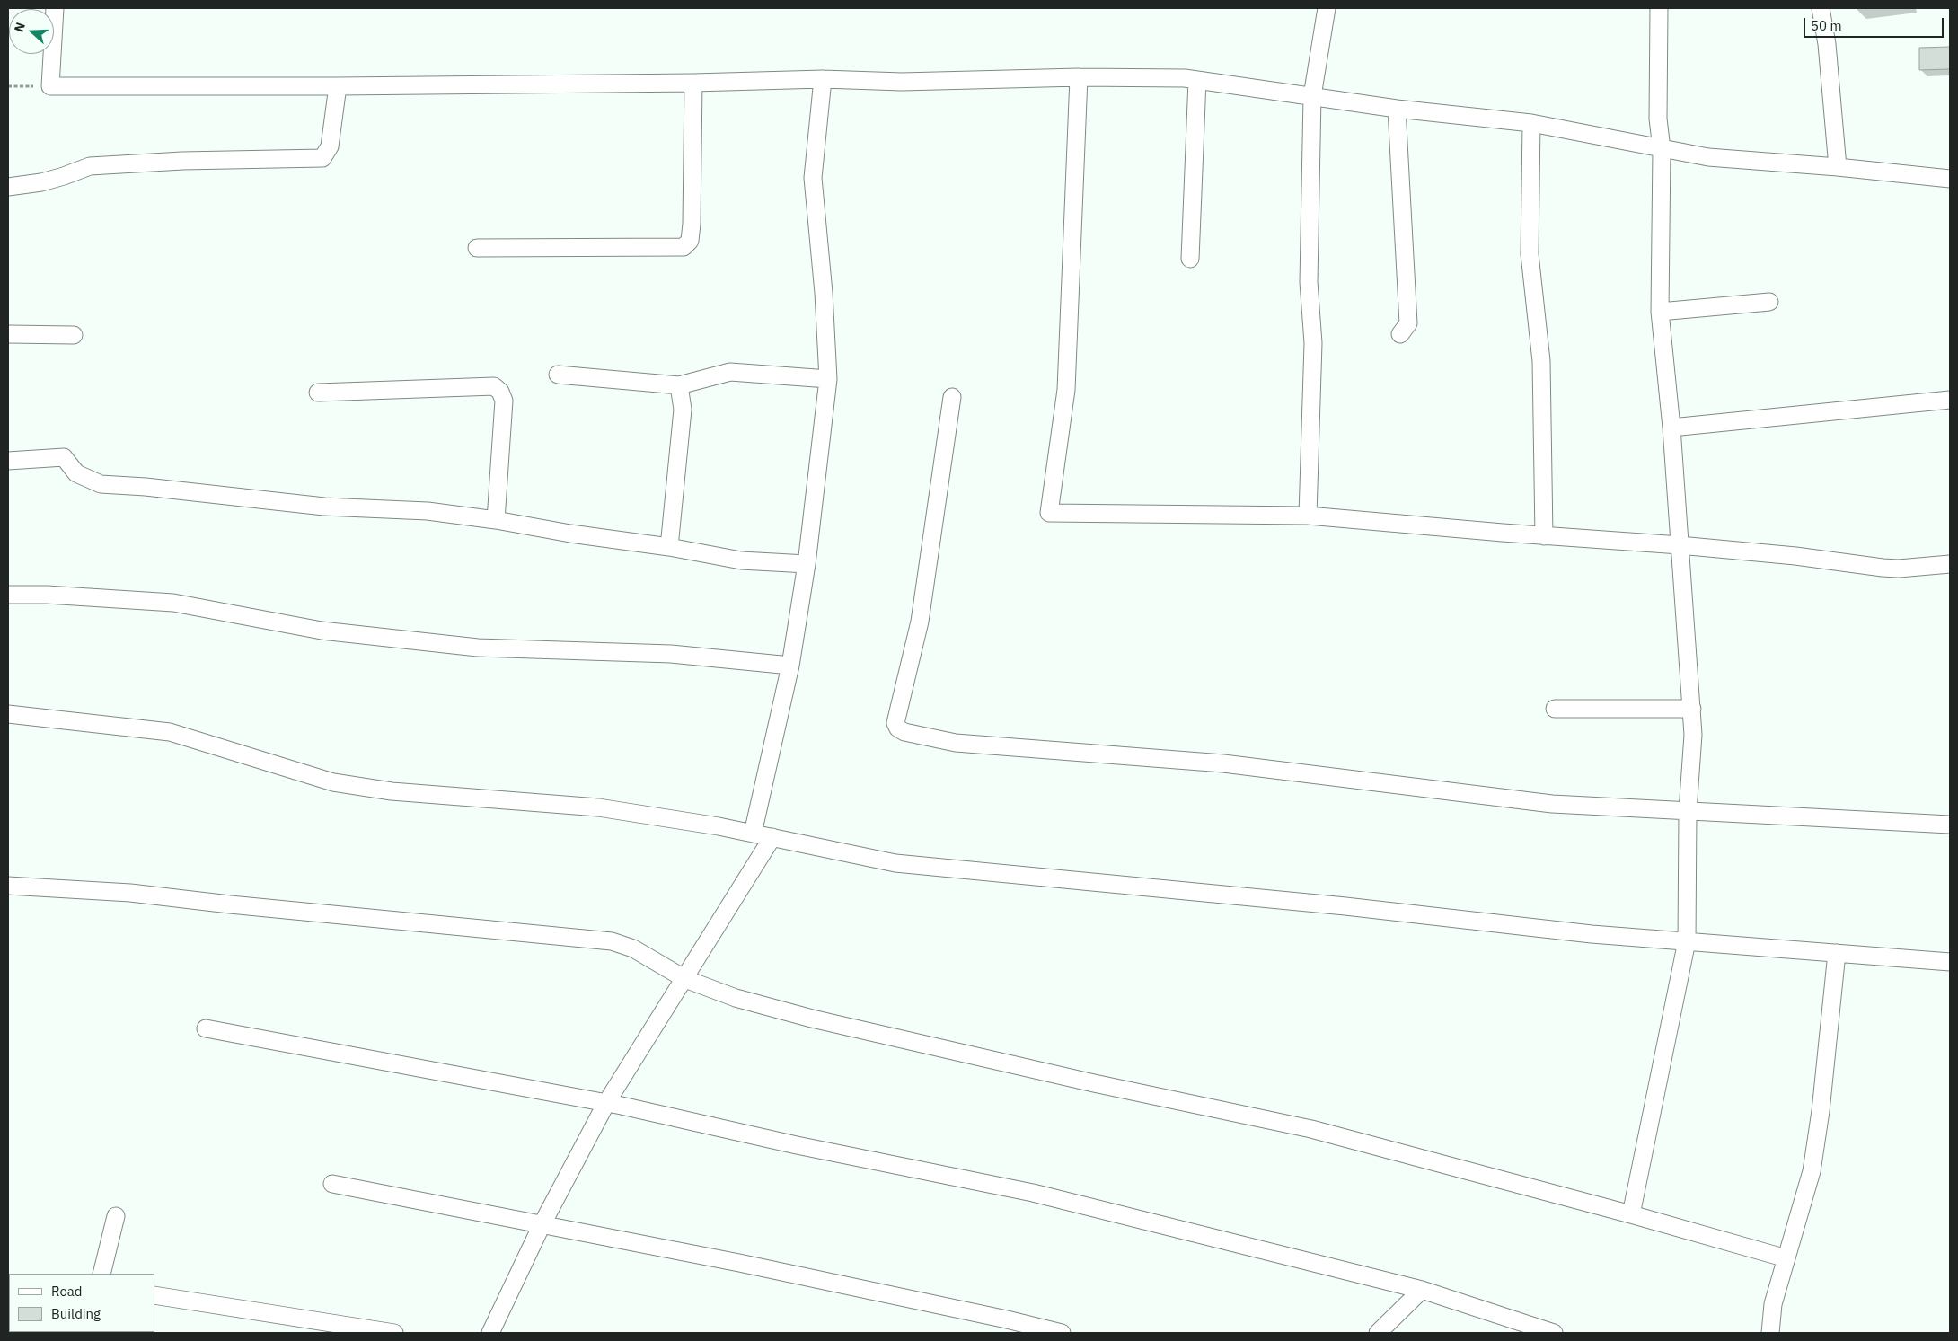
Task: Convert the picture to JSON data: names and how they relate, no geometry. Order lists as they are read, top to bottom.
{
  "legend": ["Road", "Building"],
  "scale_bar": "50 m",
  "north": "left"
}
